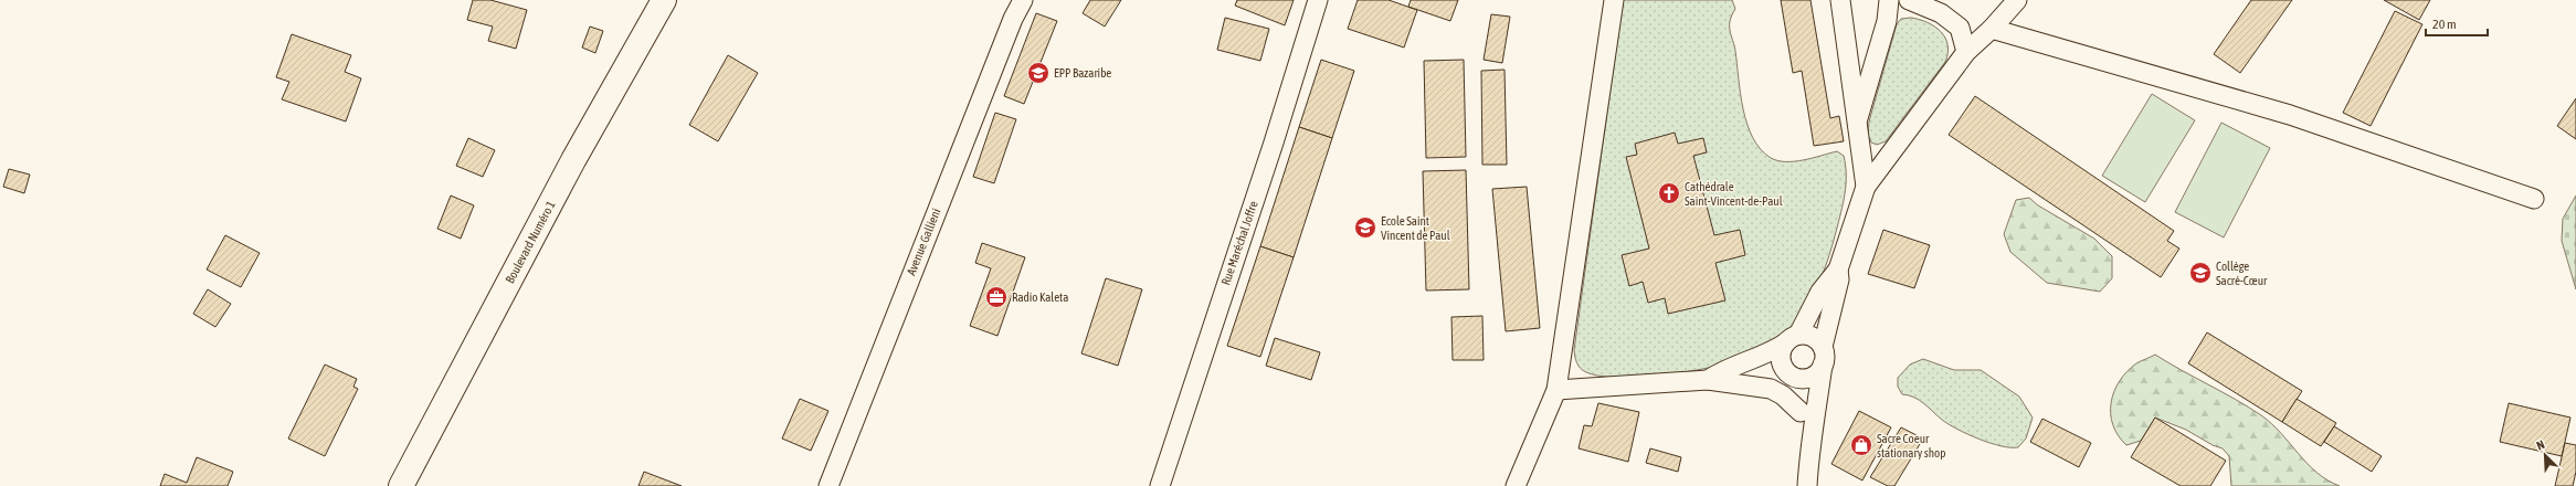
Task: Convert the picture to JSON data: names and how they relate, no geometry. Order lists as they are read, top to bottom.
{
  "streets": {
    "main road": ["Boulevard Numéro 1"],
    "street": ["Avenue Gallieni", "Rue Maréchal Joffre"]
  },
  "places": {
    "school or university": ["EPP Bazaribe", "Ecole Saint Vincent de Paul", "Collège Sacré-Cœur"],
    "church": ["Cathédrale Saint-Vincent-de-Paul"],
    "office": ["Radio Kaleta"],
    "shop": ["Sacre Coeur stationary shop"]
  },
  "scale_bar": "20 m",
  "north": "top left"
}
